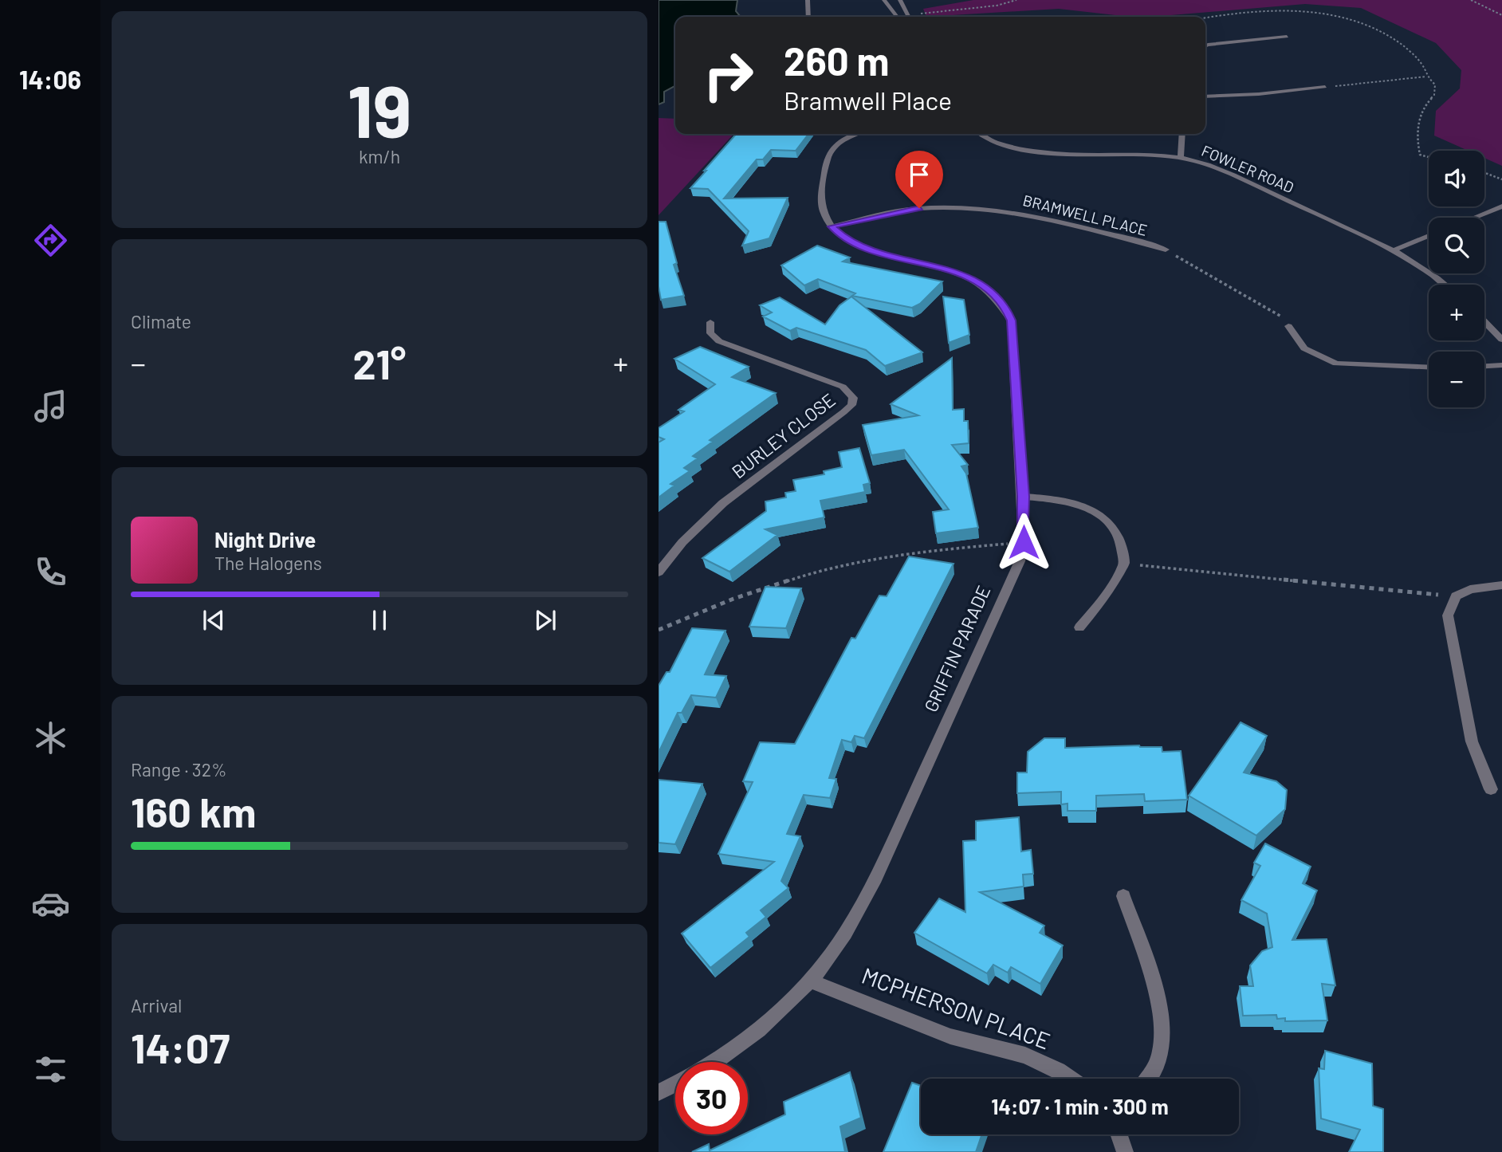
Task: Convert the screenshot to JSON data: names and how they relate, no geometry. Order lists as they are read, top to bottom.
{
  "streets": {
    "street": [
      "FOWLER ROAD",
      "BRAMWELL PLACE",
      "BURLEY CLOSE",
      "GRIFFIN PARADE",
      "MCPHERSON PLACE"
    ]
  },
  "crossings": [
    ["BRAMWELL PLACE", "GRIFFIN PARADE"],
    ["GRIFFIN PARADE", "MCPHERSON PLACE"]
  ],
  "page": {
    "tabs": "14:06",
    "tile": [
      ["19", "km/h"],
      "Climate",
      ["Range · 32%", "160 km"],
      ["Arrival", "14:07"]
    ],
    "turn": ["260 m", "Bramwell Place"],
    "map_buttons": ["+", "−"],
    "heat": ["−", "21°", "+"],
    "song": ["Night Drive", "The Halogens"],
    "limit": "30",
    "trip": "14:07 · 1 min · 300 m"
  }
}
